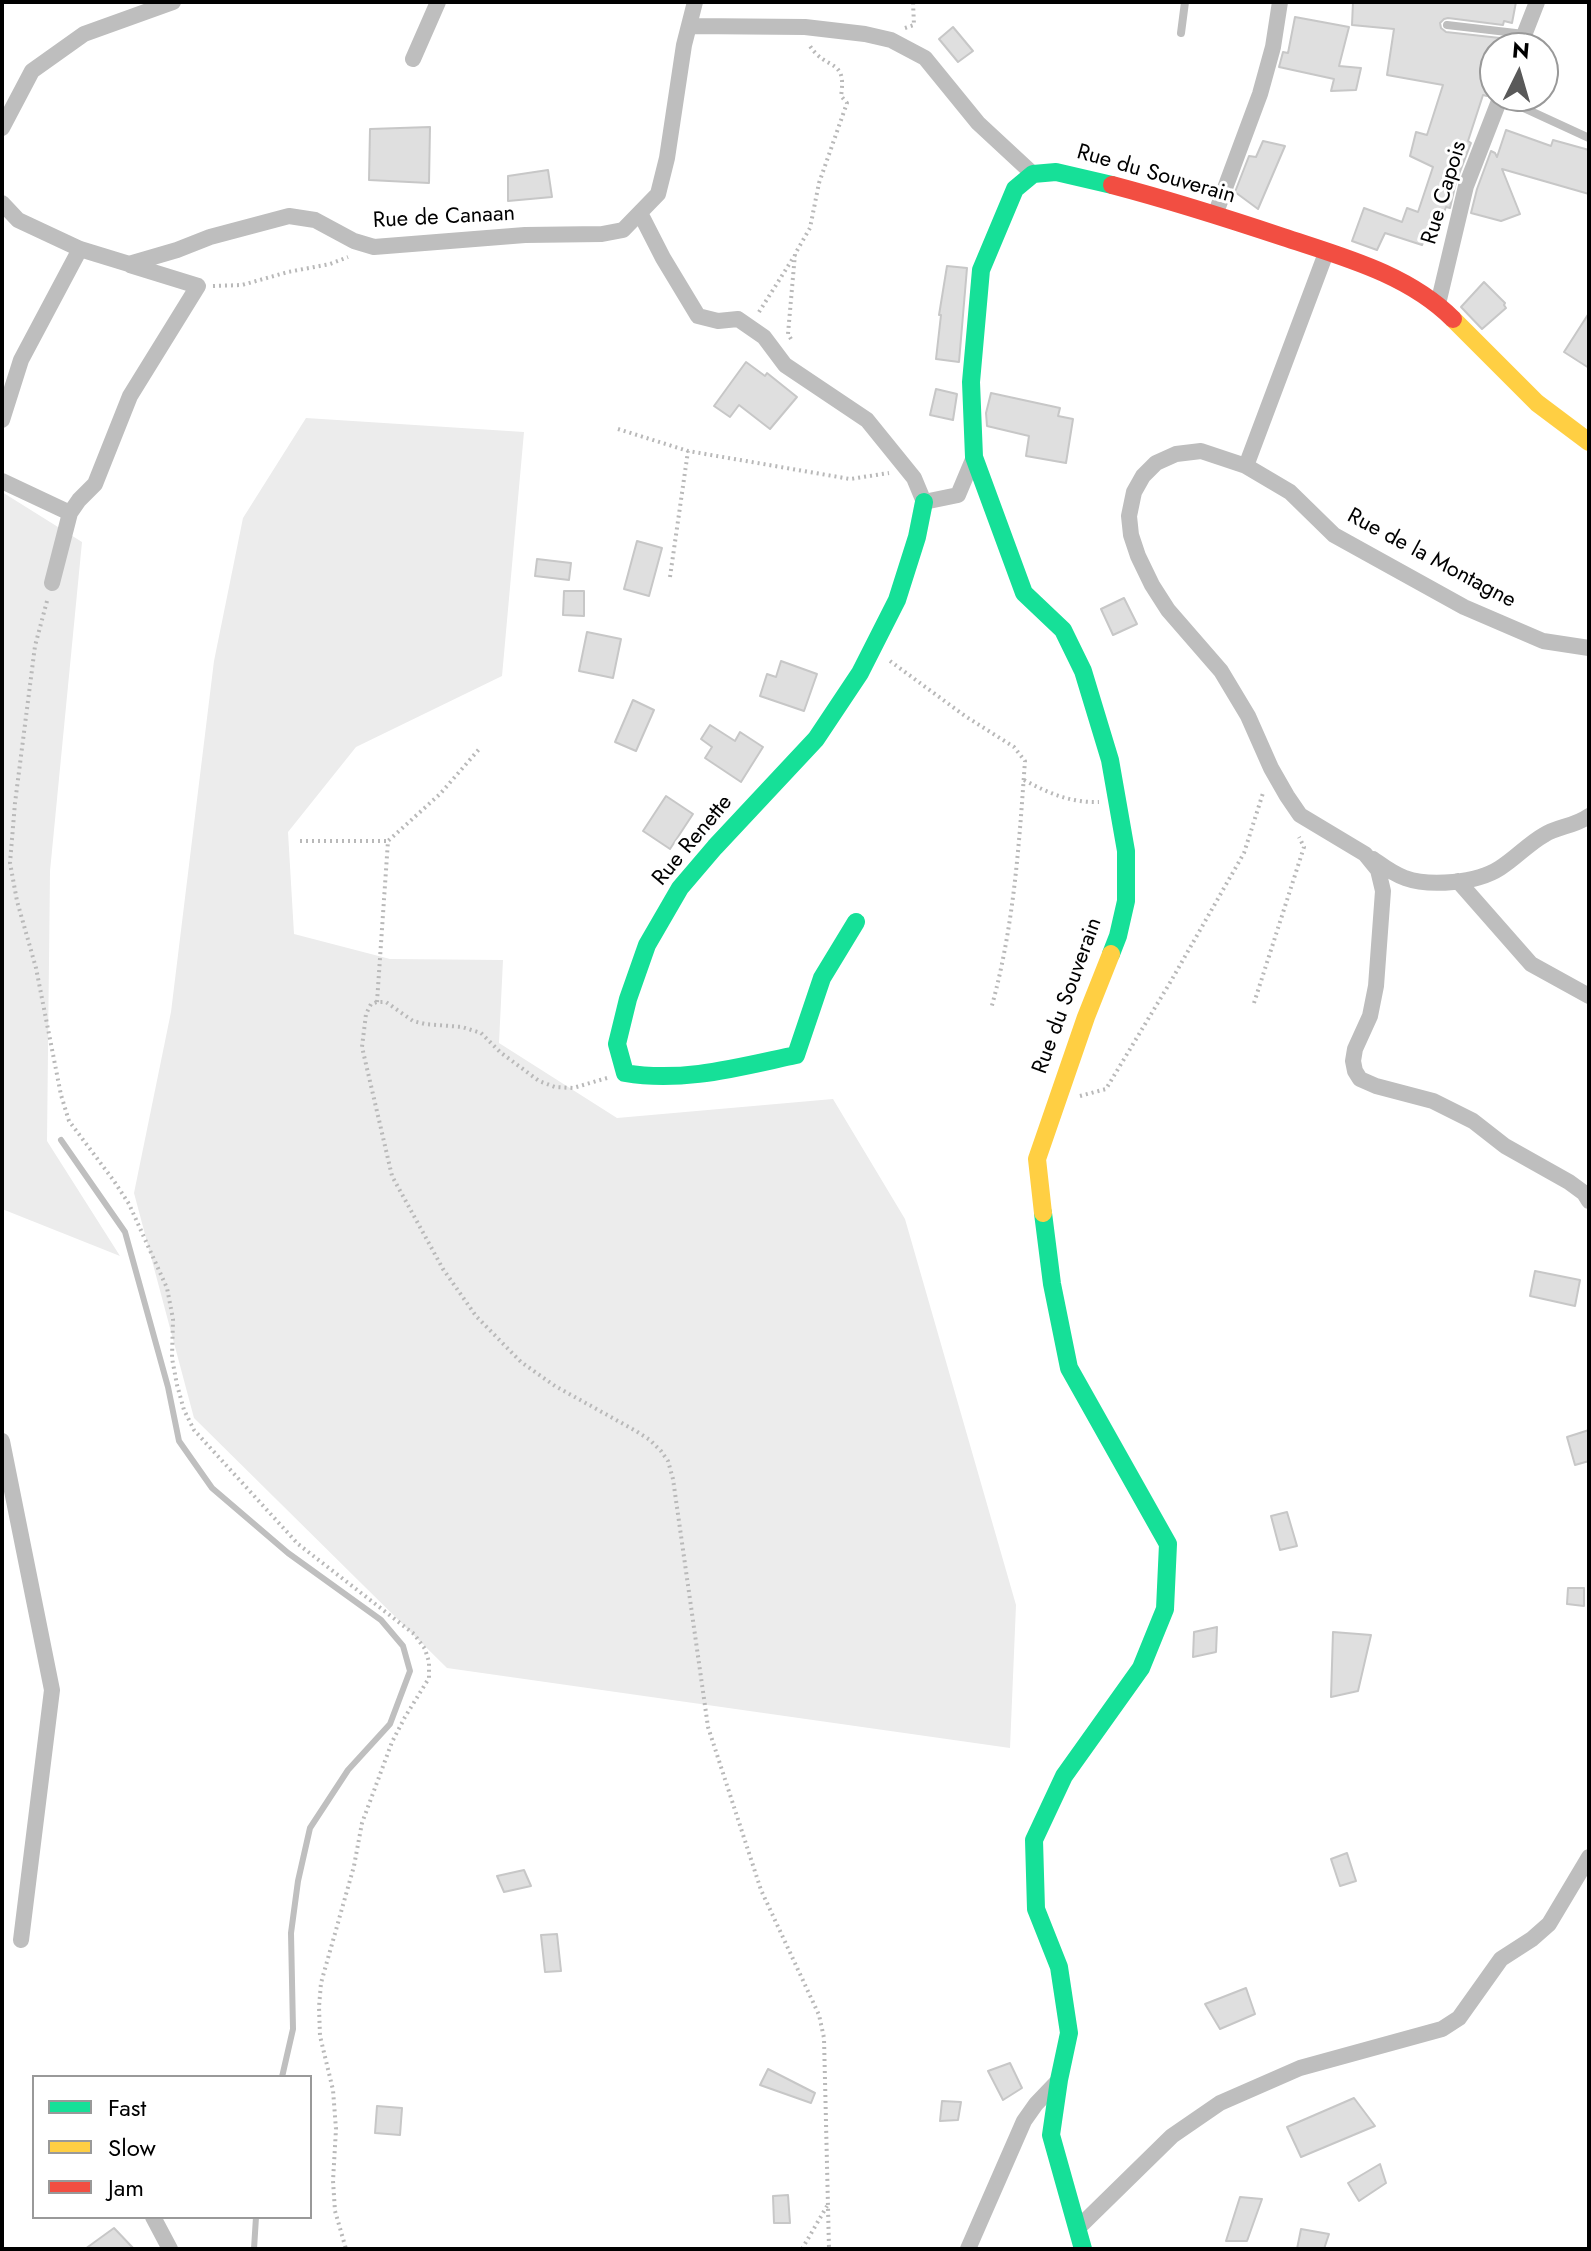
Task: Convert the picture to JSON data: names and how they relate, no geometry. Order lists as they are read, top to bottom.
{
  "streets": {
    "street": [
      "Rue du Souverain",
      "Rue Capois",
      "Rue de Canaan",
      "Rue de la Montagne",
      "Rue Renette"
    ]
  },
  "crossings": [
    ["Rue du Souverain", "Rue Capois"]
  ],
  "legend": ["Fast", "Slow", "Jam"],
  "north": "top"
}
